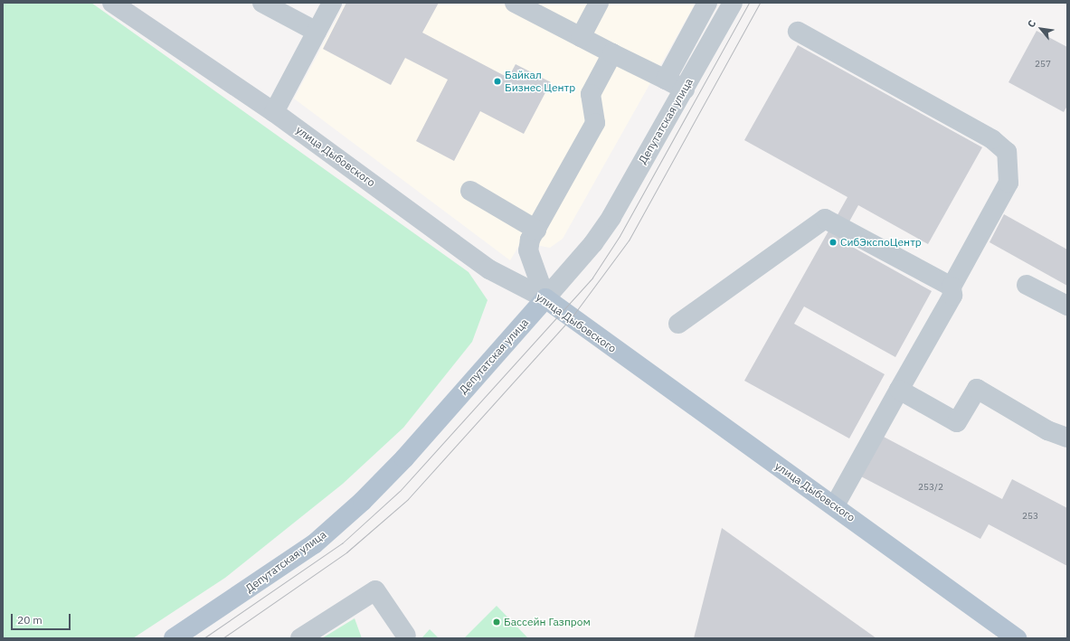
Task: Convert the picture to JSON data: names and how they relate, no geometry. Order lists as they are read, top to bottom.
{
  "streets": {
    "main road": ["Депутатская улица", "улица Дыбовского"]
  },
  "crossings": [
    ["Депутатская улица", "улица Дыбовского"]
  ],
  "places": ["Байкал Бизнес Центр", "СибЭкспоЦентр", "Бассейн Газпром"],
  "house_numbers": ["257", "253/2", "253"],
  "scale_bar": "20 m",
  "north": "top left"
}
